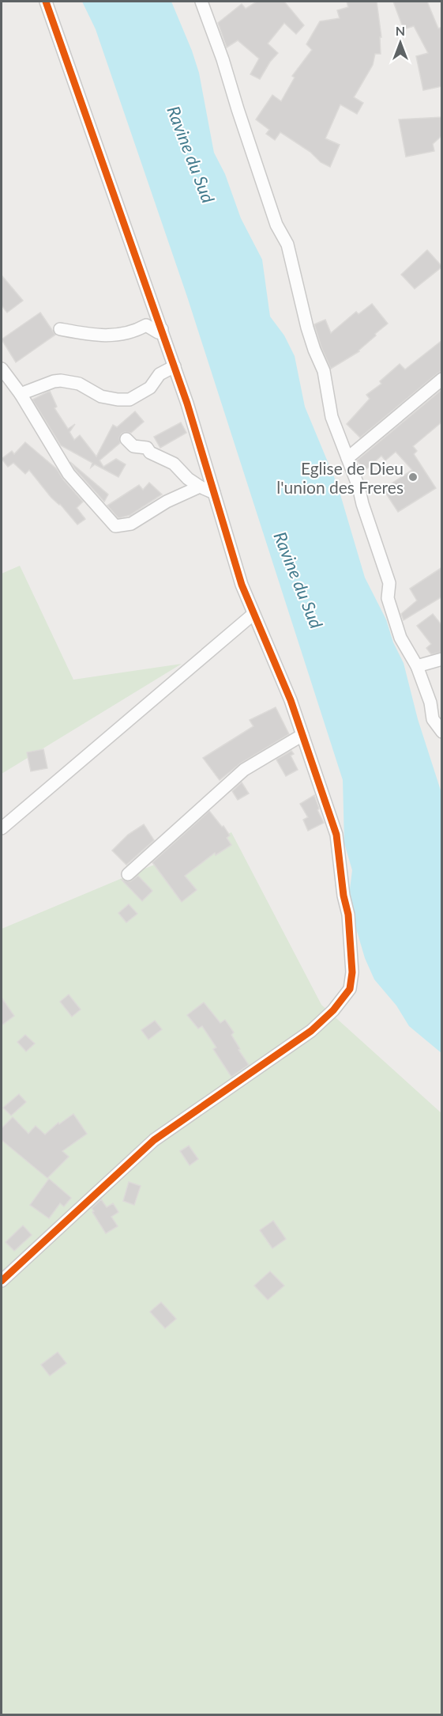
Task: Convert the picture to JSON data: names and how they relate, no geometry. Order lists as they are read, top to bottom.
{
  "water": ["Ravine du Sud"],
  "places": ["Eglise de Dieu l'union des Freres"],
  "north": "top"
}
